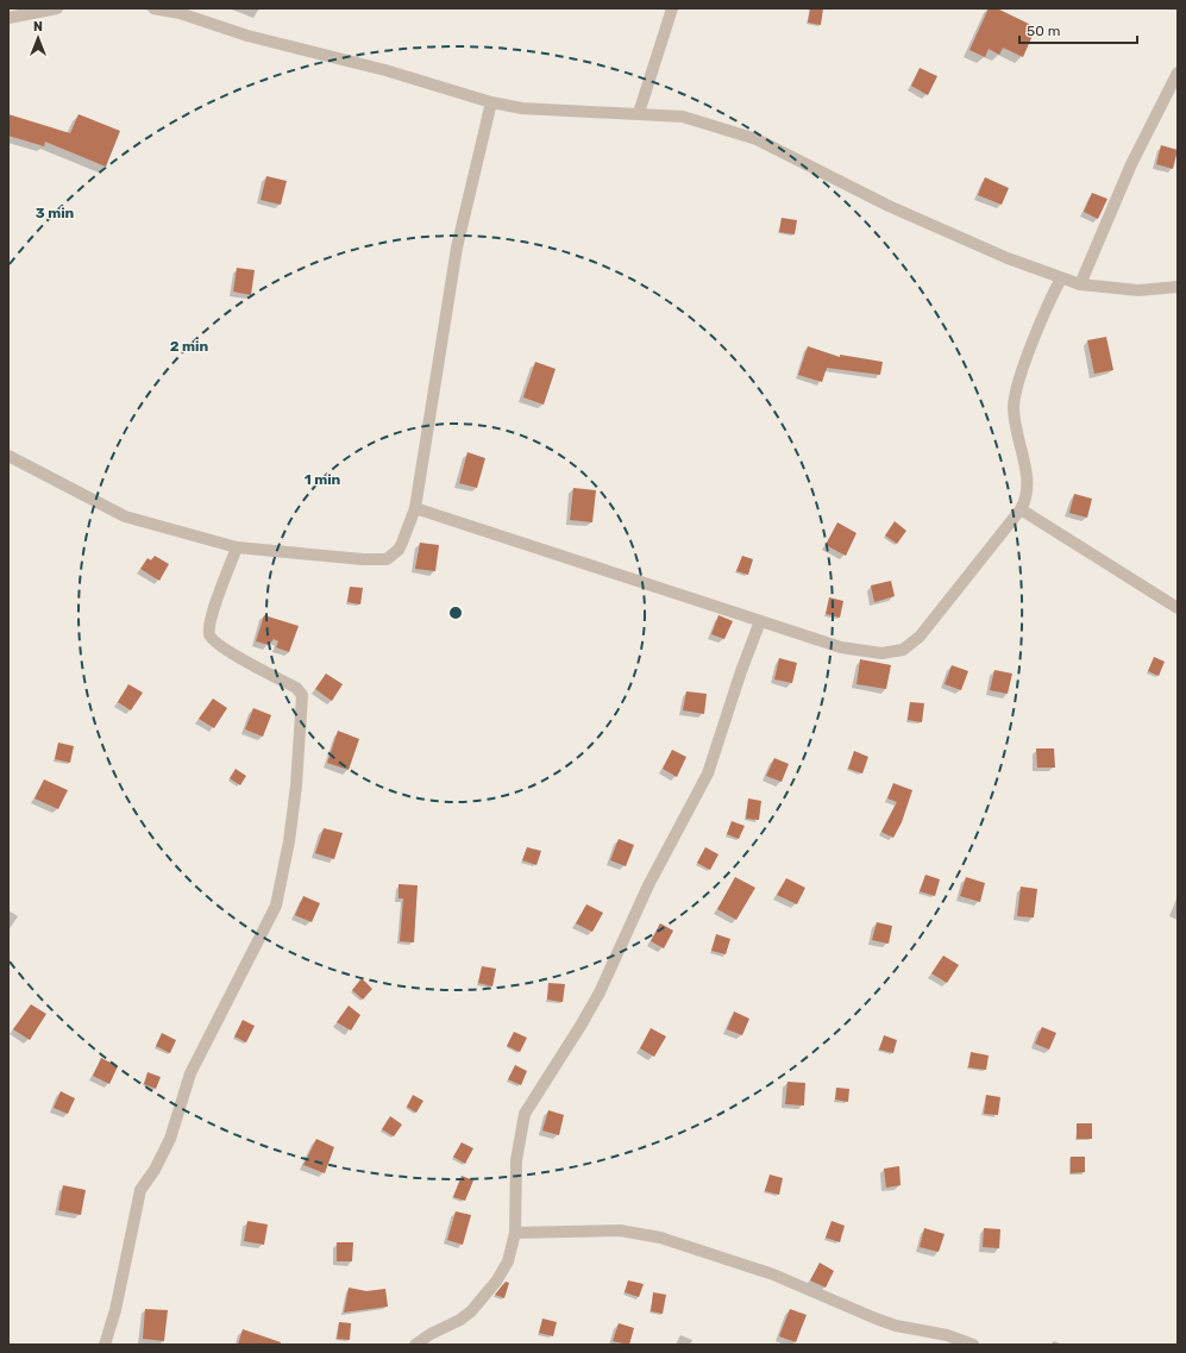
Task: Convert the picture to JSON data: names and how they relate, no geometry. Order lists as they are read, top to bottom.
{
  "scale_bar": "50 m",
  "north": "top",
  "rings": ["3 min", "2 min", "1 min"]
}
